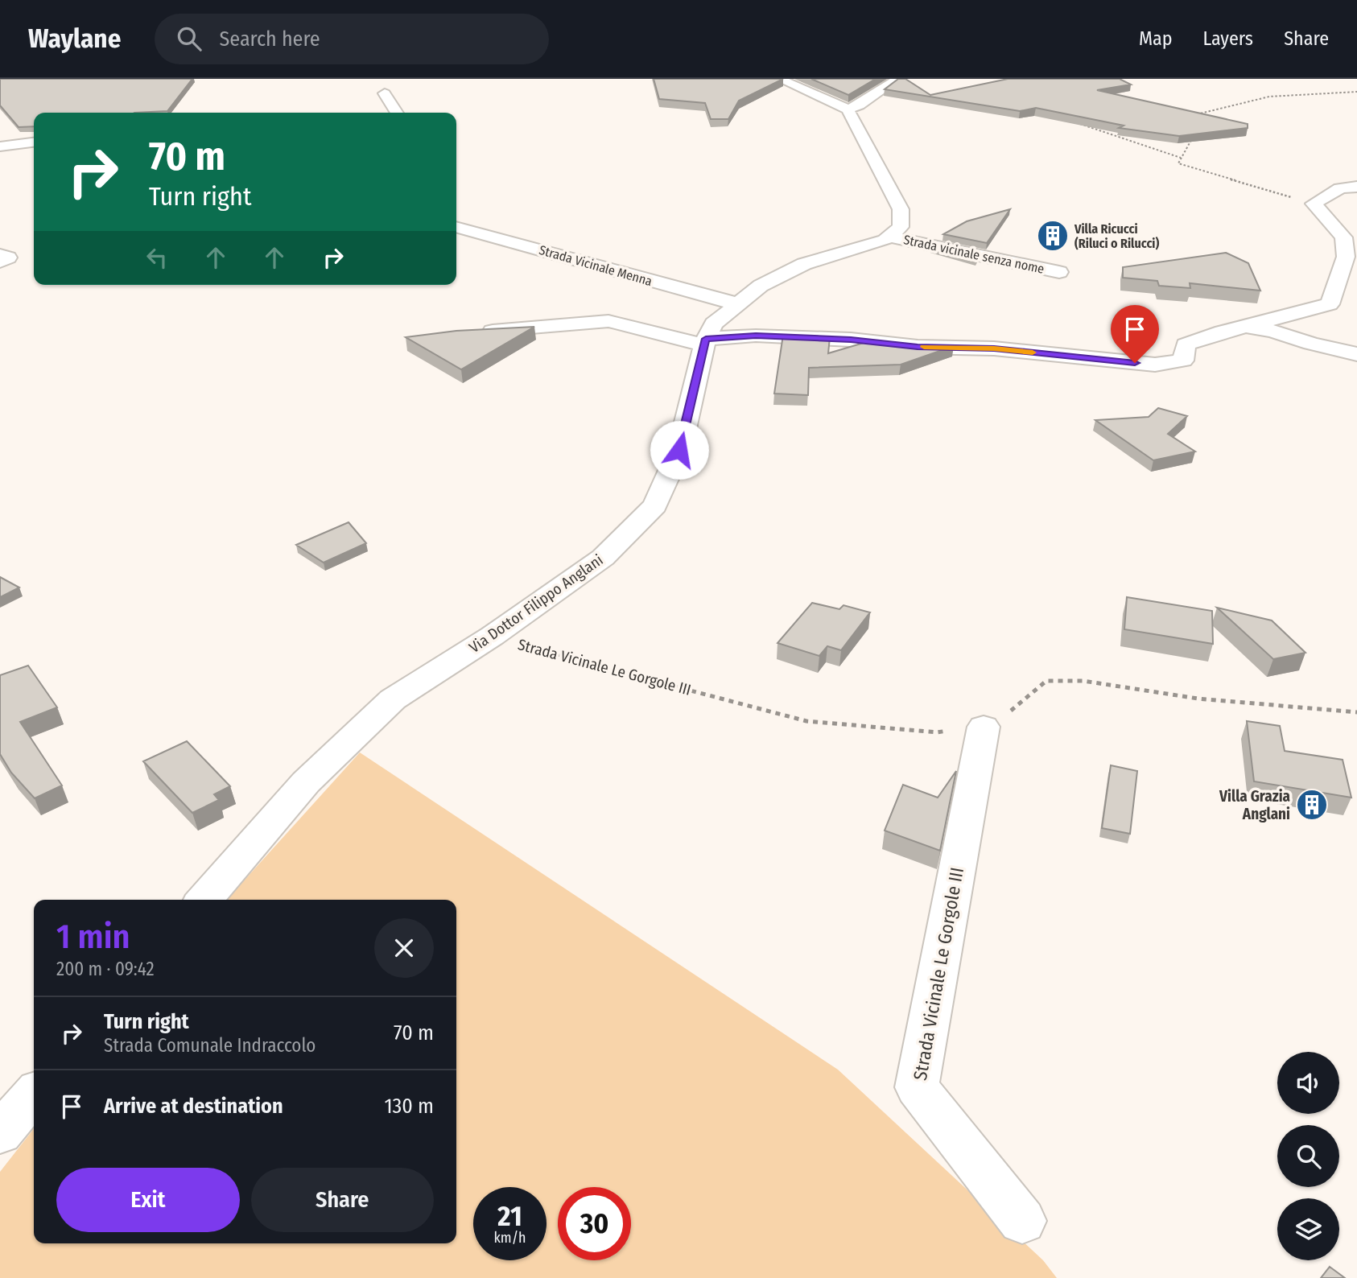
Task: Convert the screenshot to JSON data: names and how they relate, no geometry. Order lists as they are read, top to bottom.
{
  "streets": {
    "street": [
      "Strada vicinale senza nome",
      "Strada Vicinale Menna",
      "Via Dottor Filippo Anglani",
      "Strada Vicinale Le Gorgole III"
    ]
  },
  "crossings": [
    ["Strada vicinale senza nome", "Via Dottor Filippo Anglani"],
    ["Strada Vicinale Menna", "Via Dottor Filippo Anglani"],
    ["Via Dottor Filippo Anglani", "Strada Vicinale Le Gorgole III"]
  ],
  "places": {
    "building": ["Villa Ricucci (Riluci o Rilucci)", "Villa Grazia Anglani"]
  },
  "page": {
    "header": "Waylane",
    "search": "Search here",
    "nav": ["Map", "Layers", "Share"],
    "turn": ["70 m", "Turn right"],
    "heading": ["1 min", "200 m · 09:42"],
    "list": [
      {
        "name": "Turn right",
        "note": "Strada Comunale Indraccolo",
        "value": "70 m"
      },
      {
        "name": "Arrive at destination",
        "value": "130 m"
      }
    ],
    "buttons": ["Exit", "Share"],
    "speed": "21 km/h",
    "limit": "30"
  }
}
